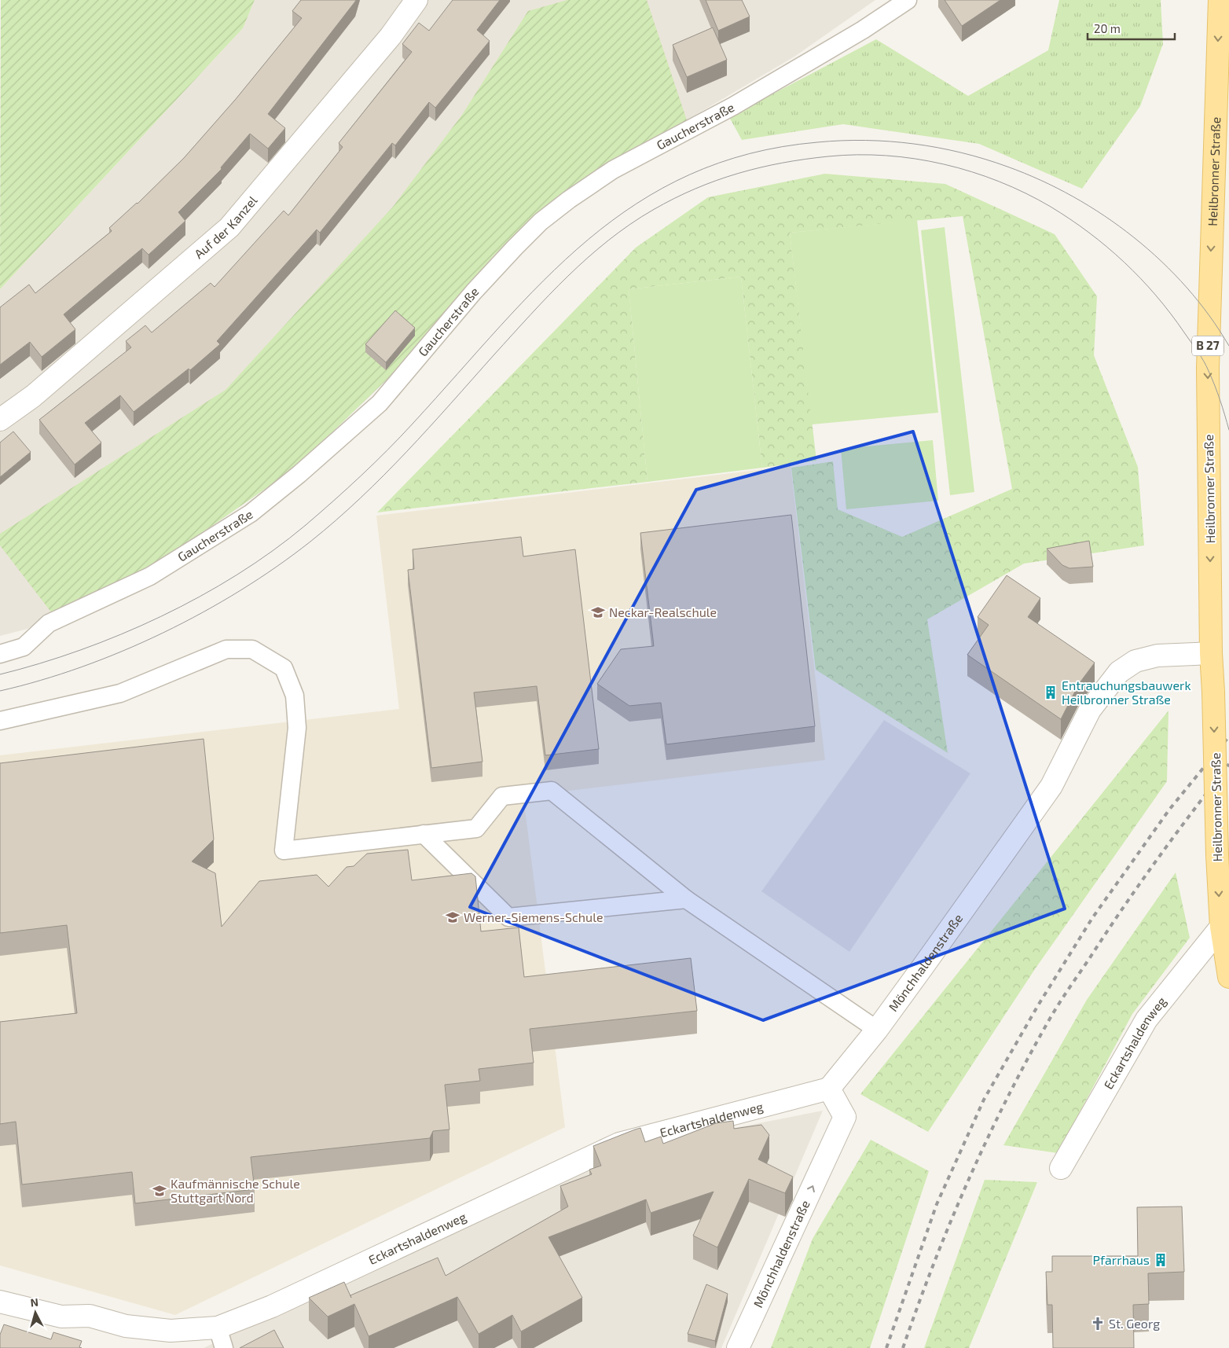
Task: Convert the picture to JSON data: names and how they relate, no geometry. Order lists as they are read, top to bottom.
{
  "streets": {
    "main road": ["Heilbronner Straße", "B 27"],
    "street": ["Auf der Kanzel", "Mönchhaldenstraße", "Eckartshaldenweg"],
    "lane": ["Gaucherstraße"]
  },
  "crossings": [
    ["Heilbronner Straße", "Mönchhaldenstraße"],
    ["Heilbronner Straße", "Eckartshaldenweg"],
    ["Mönchhaldenstraße", "Eckartshaldenweg"]
  ],
  "one_way": ["Heilbronner Straße"],
  "places": {
    "school or university": ["Neckar-Realschule", "Werner-Siemens-Schule", "Kaufmännische Schule Stuttgart Nord"],
    "building": ["Entrauchungsbauwerk Heilbronner Straße", "Pfarrhaus"],
    "church": ["St. Georg"]
  },
  "scale_bar": "20 m",
  "north": "top"
}
